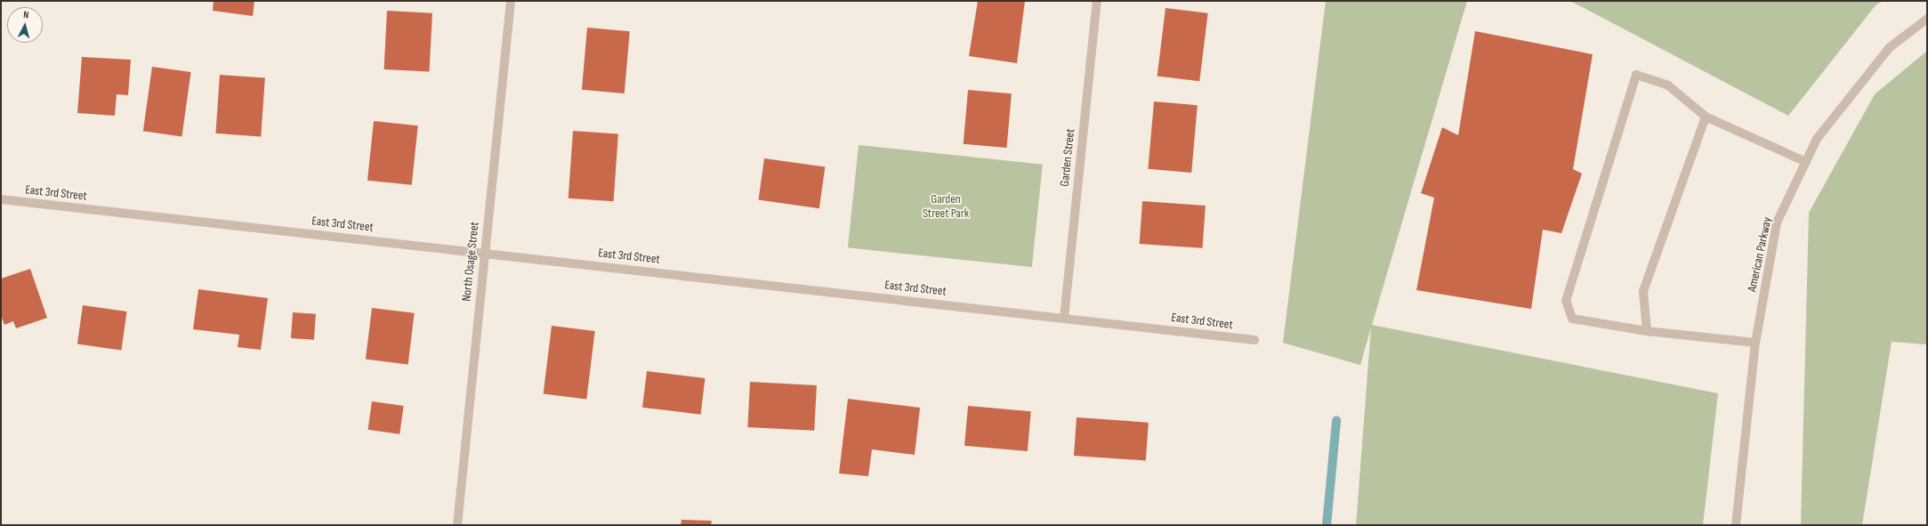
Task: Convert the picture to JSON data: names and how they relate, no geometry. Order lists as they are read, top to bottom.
{
  "streets": {
    "street": [
      "Garden Street",
      "East 3rd Street",
      "American Parkway",
      "North Osage Street"
    ]
  },
  "crossings": [
    ["Garden Street", "East 3rd Street"],
    ["East 3rd Street", "North Osage Street"]
  ],
  "parks": ["Garden Street Park"],
  "north": "top"
}
